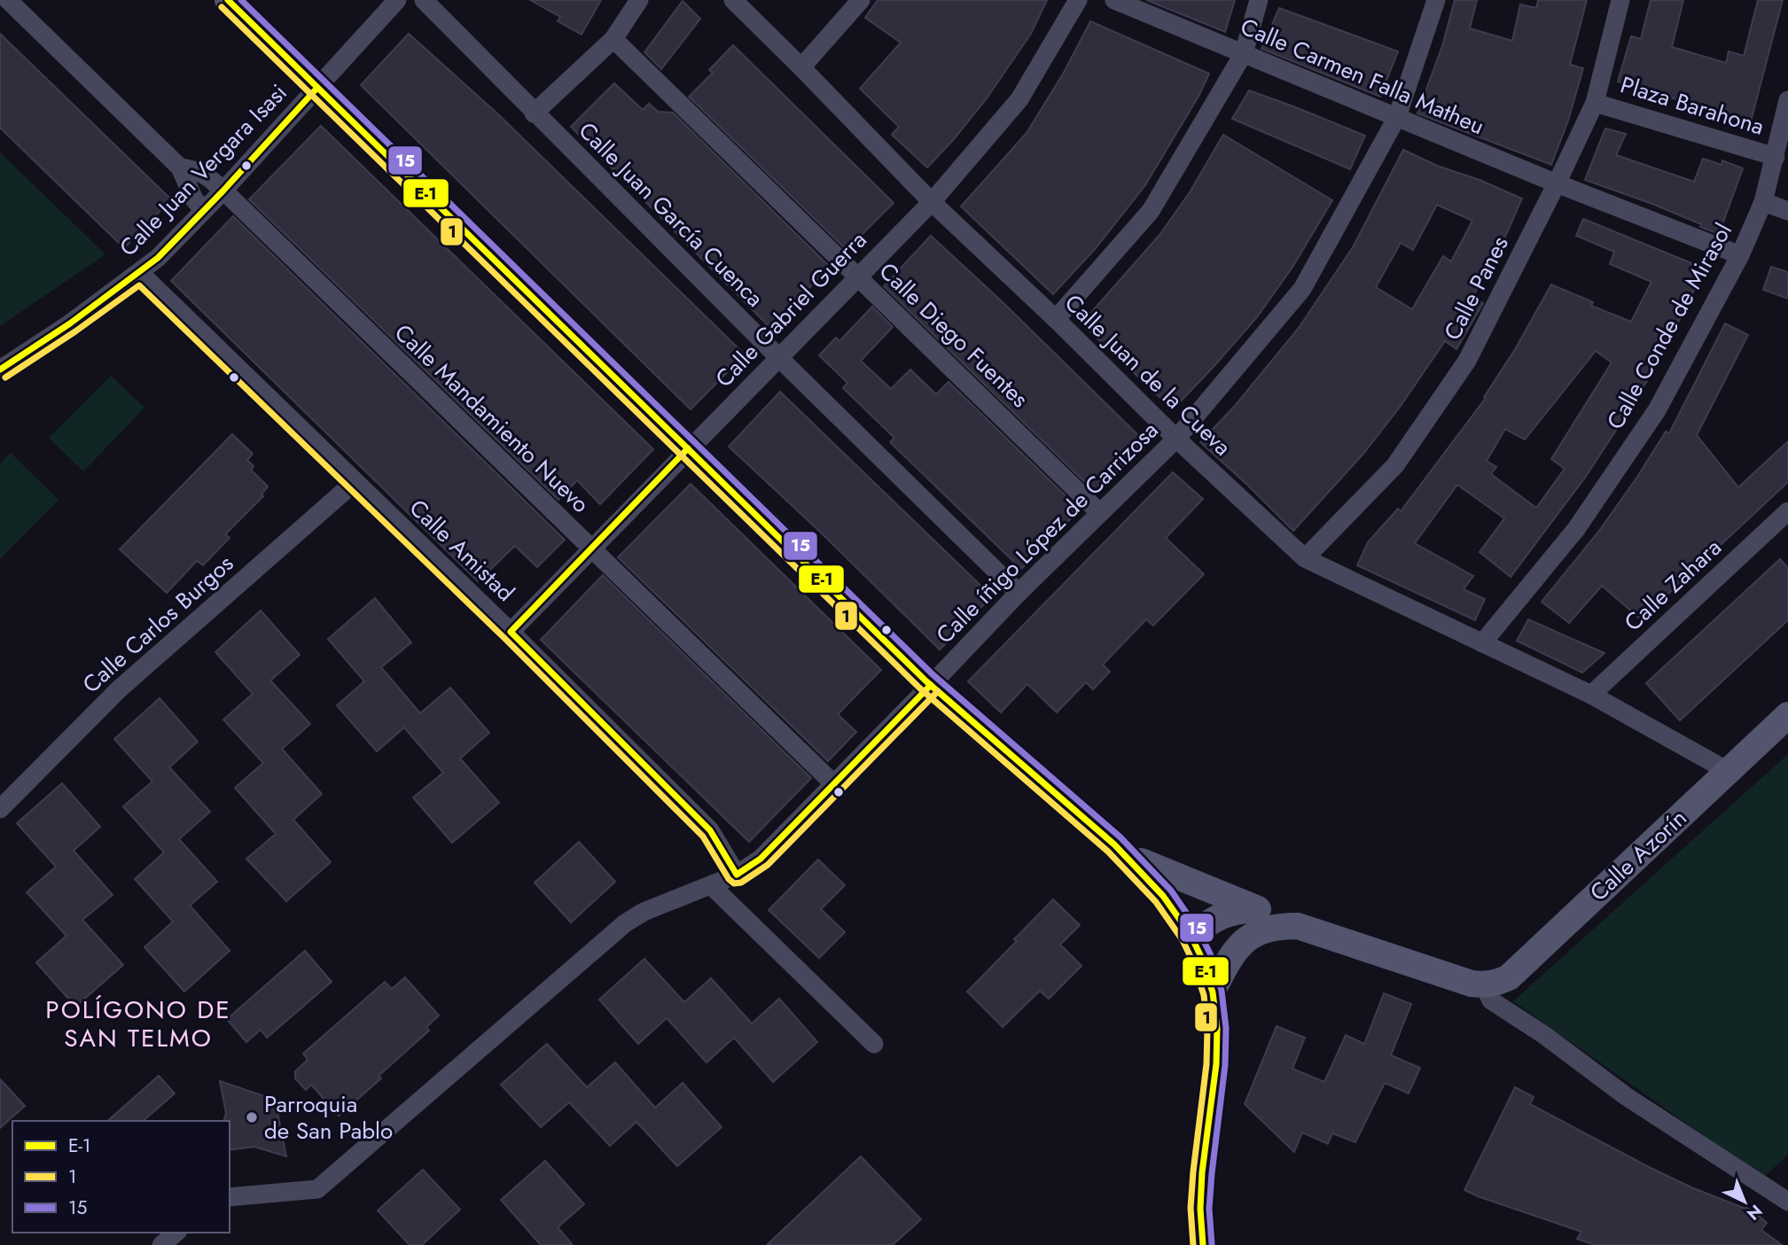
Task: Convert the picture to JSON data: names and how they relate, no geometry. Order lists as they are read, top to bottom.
{
  "streets": {
    "street": [
      "Calle Carmen Falla Matheu",
      "Plaza Barahona",
      "Calle Juan Vergara Isasi",
      "Calle Juan García Cuenca",
      "Calle Panes",
      "Calle Gabriel Guerra",
      "Calle Conde de Mirasol",
      "Calle Diego Fuentes",
      "Calle Juan de la Cueva",
      "Calle Mandamiento Nuevo",
      "Calle íñigo López de Carrizosa",
      "Calle Amistad",
      "Calle Zahara",
      "Calle Carlos Burgos",
      "Calle Azorín"
    ]
  },
  "crossings": [
    ["Calle Carmen Falla Matheu", "Calle Panes"],
    ["Calle Carmen Falla Matheu", "Calle íñigo López de Carrizosa"],
    ["Plaza Barahona", "Calle Panes"],
    ["Plaza Barahona", "Calle Conde de Mirasol"],
    ["Calle Juan Vergara Isasi", "Calle Mandamiento Nuevo"],
    ["Calle Juan Vergara Isasi", "Calle Amistad"],
    ["Calle Juan García Cuenca", "Calle Gabriel Guerra"],
    ["Calle Juan García Cuenca", "Calle íñigo López de Carrizosa"],
    ["Calle Panes", "Calle Juan de la Cueva"],
    ["Calle Gabriel Guerra", "Calle Diego Fuentes"],
    ["Calle Gabriel Guerra", "Calle Juan de la Cueva"],
    ["Calle Gabriel Guerra", "Calle Mandamiento Nuevo"],
    ["Calle Gabriel Guerra", "Calle Amistad"],
    ["Calle Conde de Mirasol", "Calle Juan de la Cueva"],
    ["Calle Diego Fuentes", "Calle íñigo López de Carrizosa"],
    ["Calle Juan de la Cueva", "Calle íñigo López de Carrizosa"],
    ["Calle Juan de la Cueva", "Calle Zahara"],
    ["Calle Juan de la Cueva", "Calle Azorín"],
    ["Calle Amistad", "Calle Carlos Burgos"]
  ],
  "districts": ["POLÍGONO DE SAN TELMO"],
  "places": ["Parroquia de San Pablo"],
  "lines": ["transit line E-1", "transit line 15", "transit line 1"],
  "legend": ["E-1", "1", "15"],
  "north": "bottom right"
}
